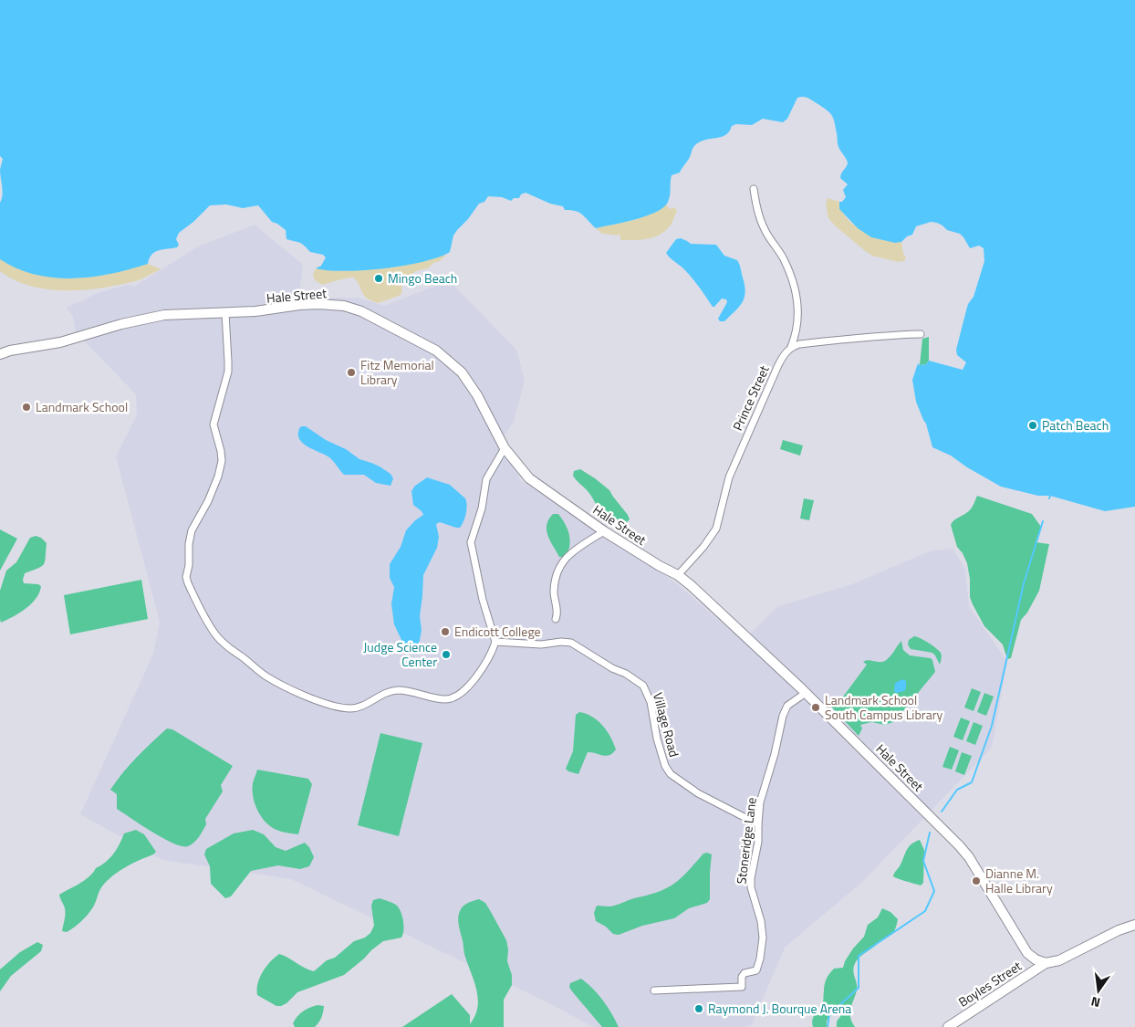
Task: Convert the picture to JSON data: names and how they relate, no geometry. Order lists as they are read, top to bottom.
{
  "streets": {
    "main road": ["Hale Street", "Boyles Street"],
    "street": ["Prince Street", "Village Road", "Stoneridge Lane"]
  },
  "crossings": [
    ["Hale Street", "Prince Street"],
    ["Hale Street", "Stoneridge Lane"],
    ["Hale Street", "Boyles Street"],
    ["Village Road", "Stoneridge Lane"]
  ],
  "places": [
    "Mingo Beach",
    "Fitz Memorial Library",
    "Landmark School",
    "Patch Beach",
    "Endicott College",
    "Judge Science Center",
    "Landmark School South Campus Library",
    "Dianne M. Halle Library",
    "Raymond J. Bourque Arena"
  ],
  "north": "bottom"
}
